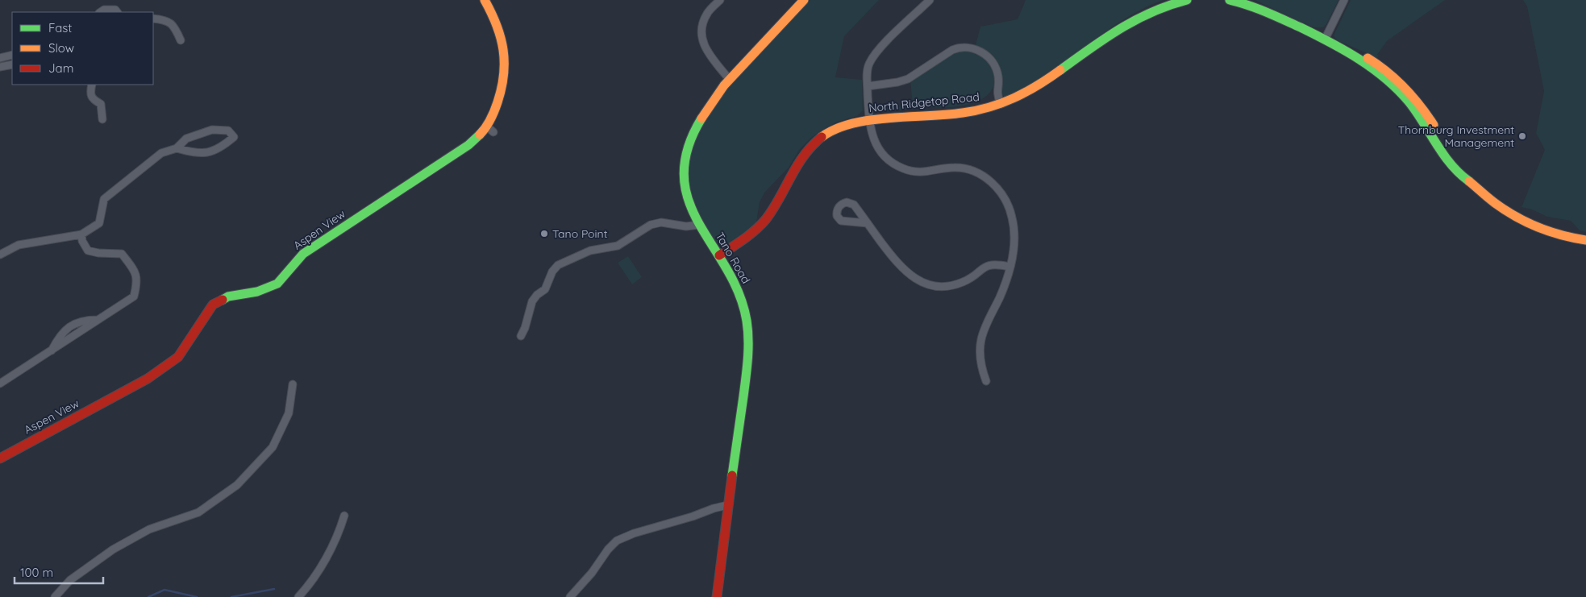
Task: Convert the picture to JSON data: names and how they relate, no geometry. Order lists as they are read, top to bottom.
{
  "streets": {
    "street": ["North Ridgetop Road", "Aspen View", "Tano Road"]
  },
  "crossings": [
    ["North Ridgetop Road", "Tano Road"]
  ],
  "places": ["Thornburg Investment Management", "Tano Point"],
  "legend": ["Fast", "Slow", "Jam"],
  "scale_bar": "100 m"
}
